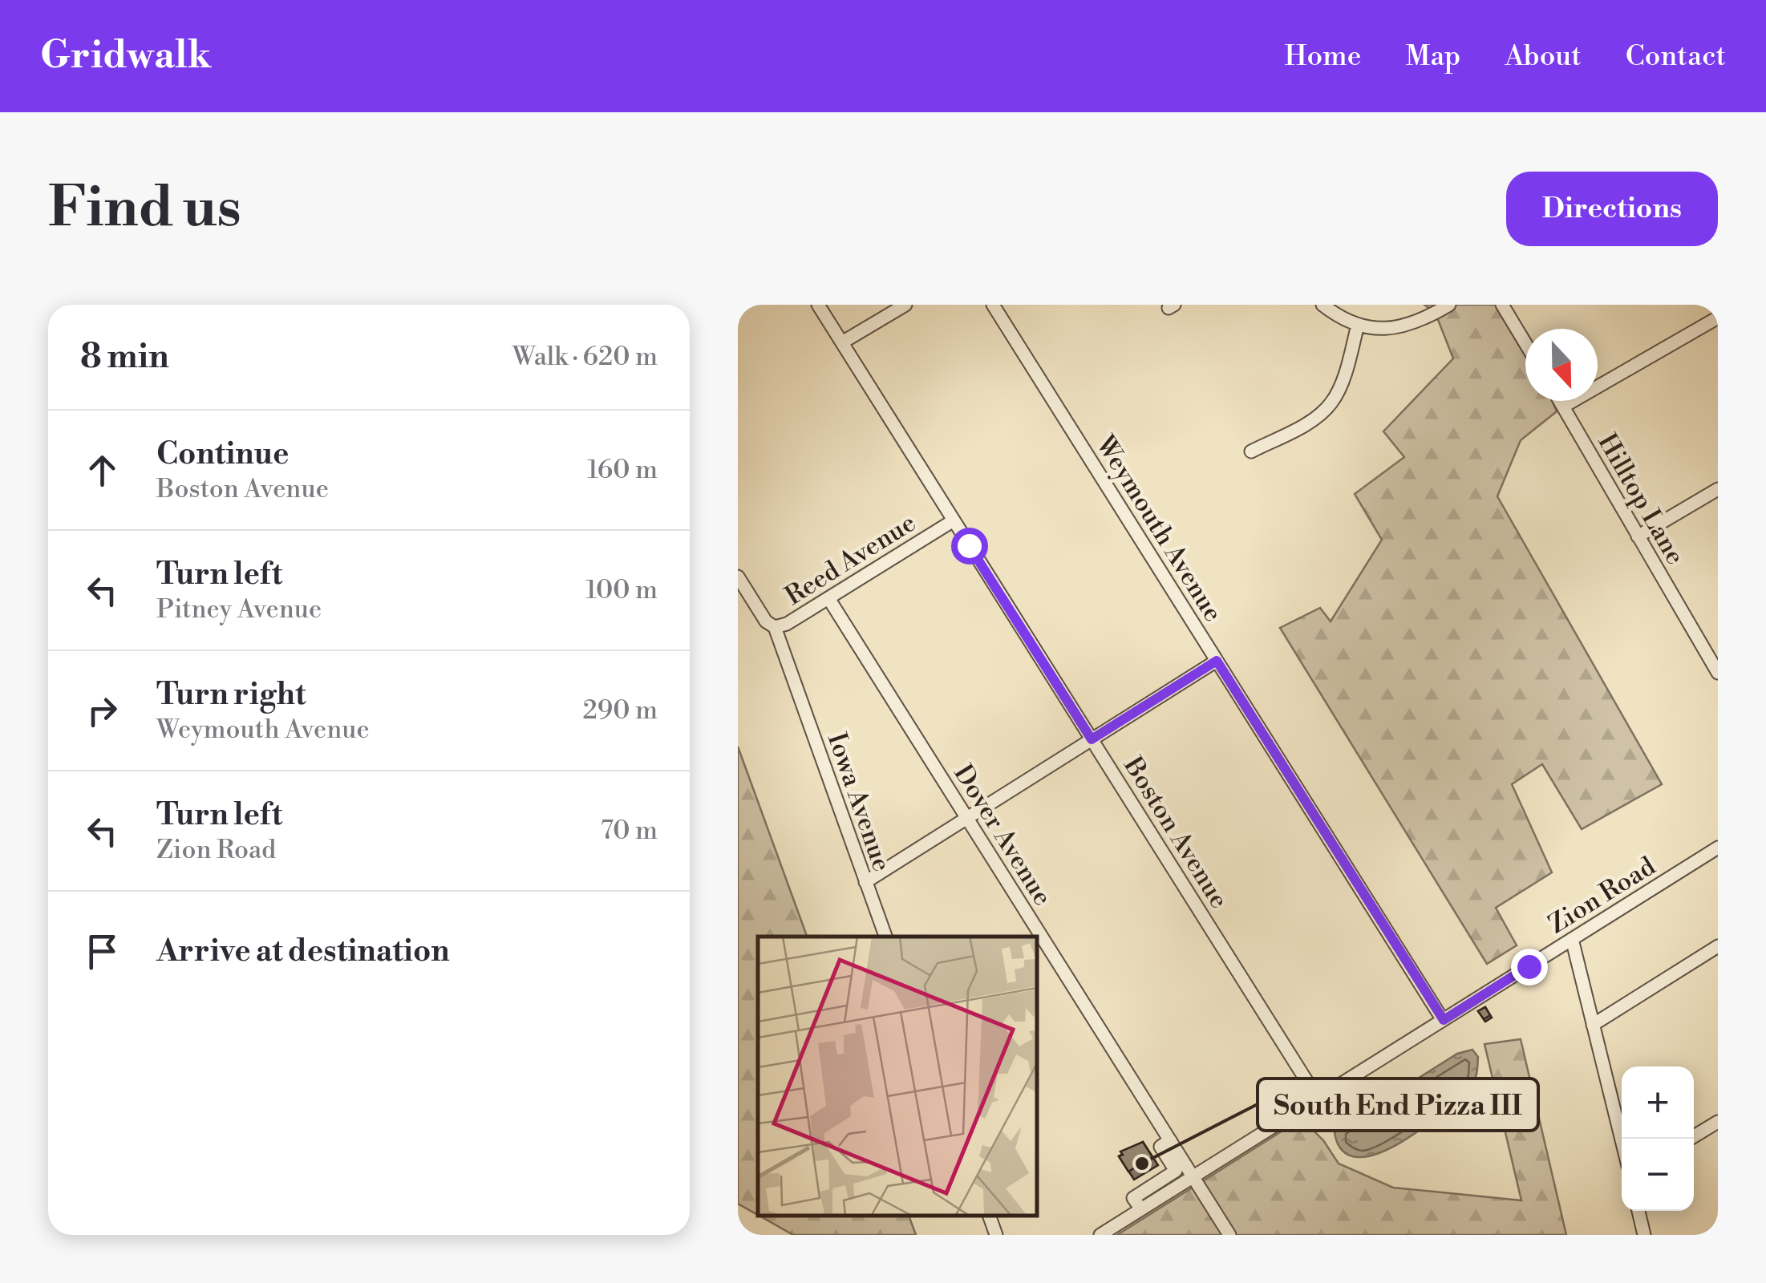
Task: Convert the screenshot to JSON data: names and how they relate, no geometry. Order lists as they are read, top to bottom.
{
  "streets": {
    "street": [
      "Hilltop Lane",
      "Weymouth Avenue",
      "Reed Avenue",
      "Iowa Avenue",
      "Boston Avenue",
      "Dover Avenue",
      "Zion Road"
    ]
  },
  "crossings": [
    ["Weymouth Avenue", "Zion Road"],
    ["Reed Avenue", "Iowa Avenue"],
    ["Reed Avenue", "Boston Avenue"],
    ["Reed Avenue", "Dover Avenue"],
    ["Boston Avenue", "Zion Road"],
    ["Dover Avenue", "Zion Road"]
  ],
  "places": ["South End Pizza III"],
  "north": "bottom",
  "page": {
    "header": "Gridwalk",
    "nav": [
      "Home",
      "Map",
      "About",
      "Contact"
    ],
    "buttons": "Directions",
    "title": "Find us",
    "heading": ["8 min", "Walk · 620 m"],
    "list": [
      ["Continue", "Boston Avenue", "160 m"],
      ["Turn left", "Pitney Avenue", "100 m"],
      ["Turn right", "Weymouth Avenue", "290 m"],
      ["Turn left", "Zion Road", "70 m"],
      "Arrive at destination"
    ],
    "map_buttons": ["+", "−"]
  }
}
